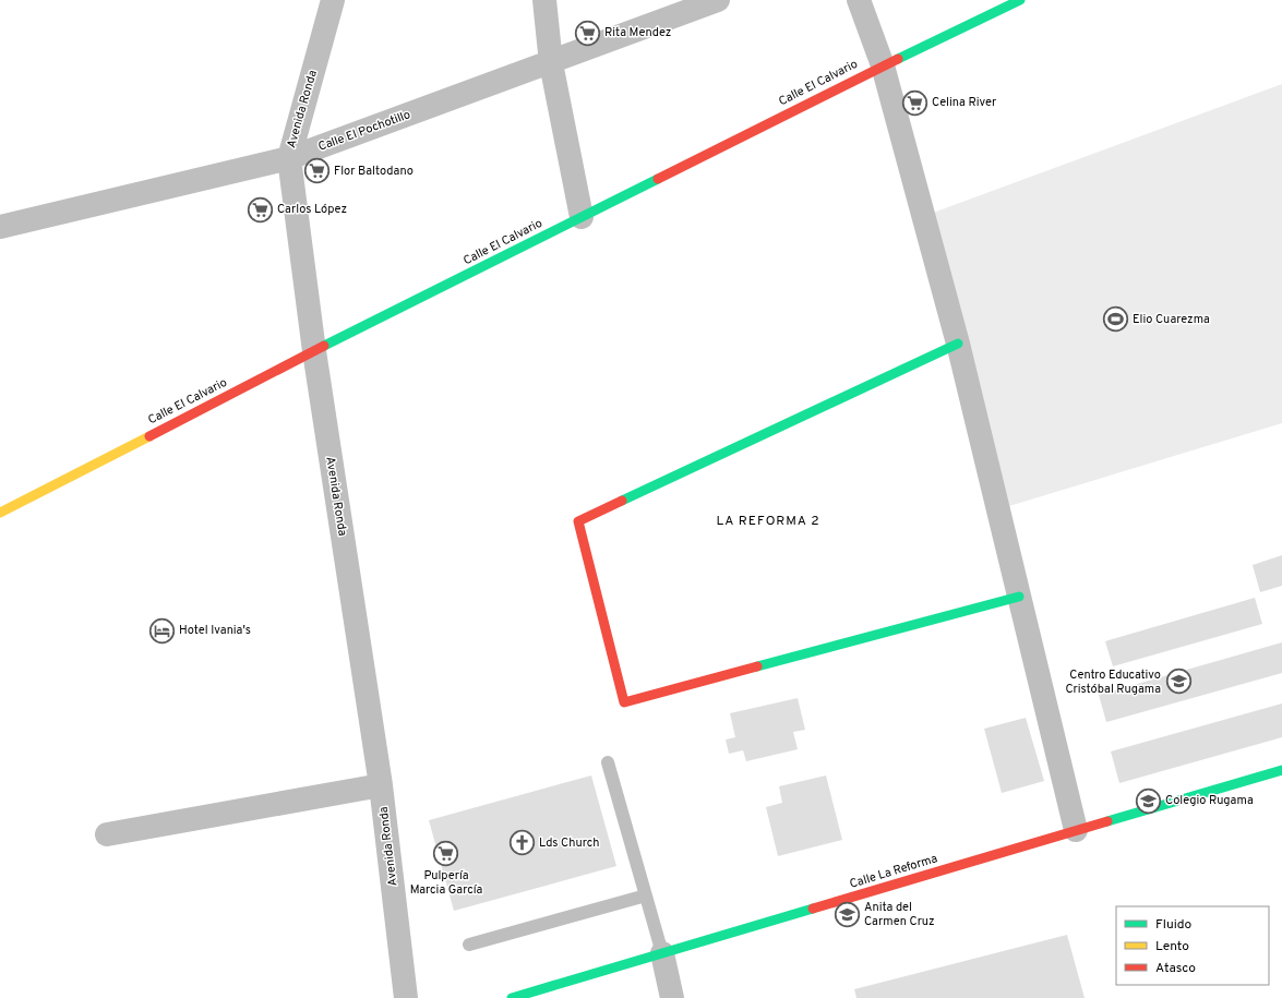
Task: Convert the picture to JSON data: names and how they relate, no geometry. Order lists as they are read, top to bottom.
{
  "streets": {
    "street": [
      "Calle El Calvario",
      "Avenida Ronda",
      "Calle El Pochotillo",
      "Calle La Reforma"
    ]
  },
  "crossings": [
    ["Calle El Calvario", "Avenida Ronda"],
    ["Avenida Ronda", "Calle El Pochotillo"]
  ],
  "districts": ["LA REFORMA 2"],
  "places": {
    "supermarket": [
      "Rita Mendez",
      "Celina River",
      "Flor Baltodano",
      "Carlos López",
      "Pulpería Marcia García"
    ],
    "sports": ["Elio Cuarezma"],
    "hotel": ["Hotel Ivania's"],
    "school or university": ["Centro Educativo Cristóbal Rugama", "Colegio Rugama", "Anita del Carmen Cruz"],
    "church": ["Lds Church"]
  },
  "legend": ["Fluido", "Lento", "Atasco"]
}
